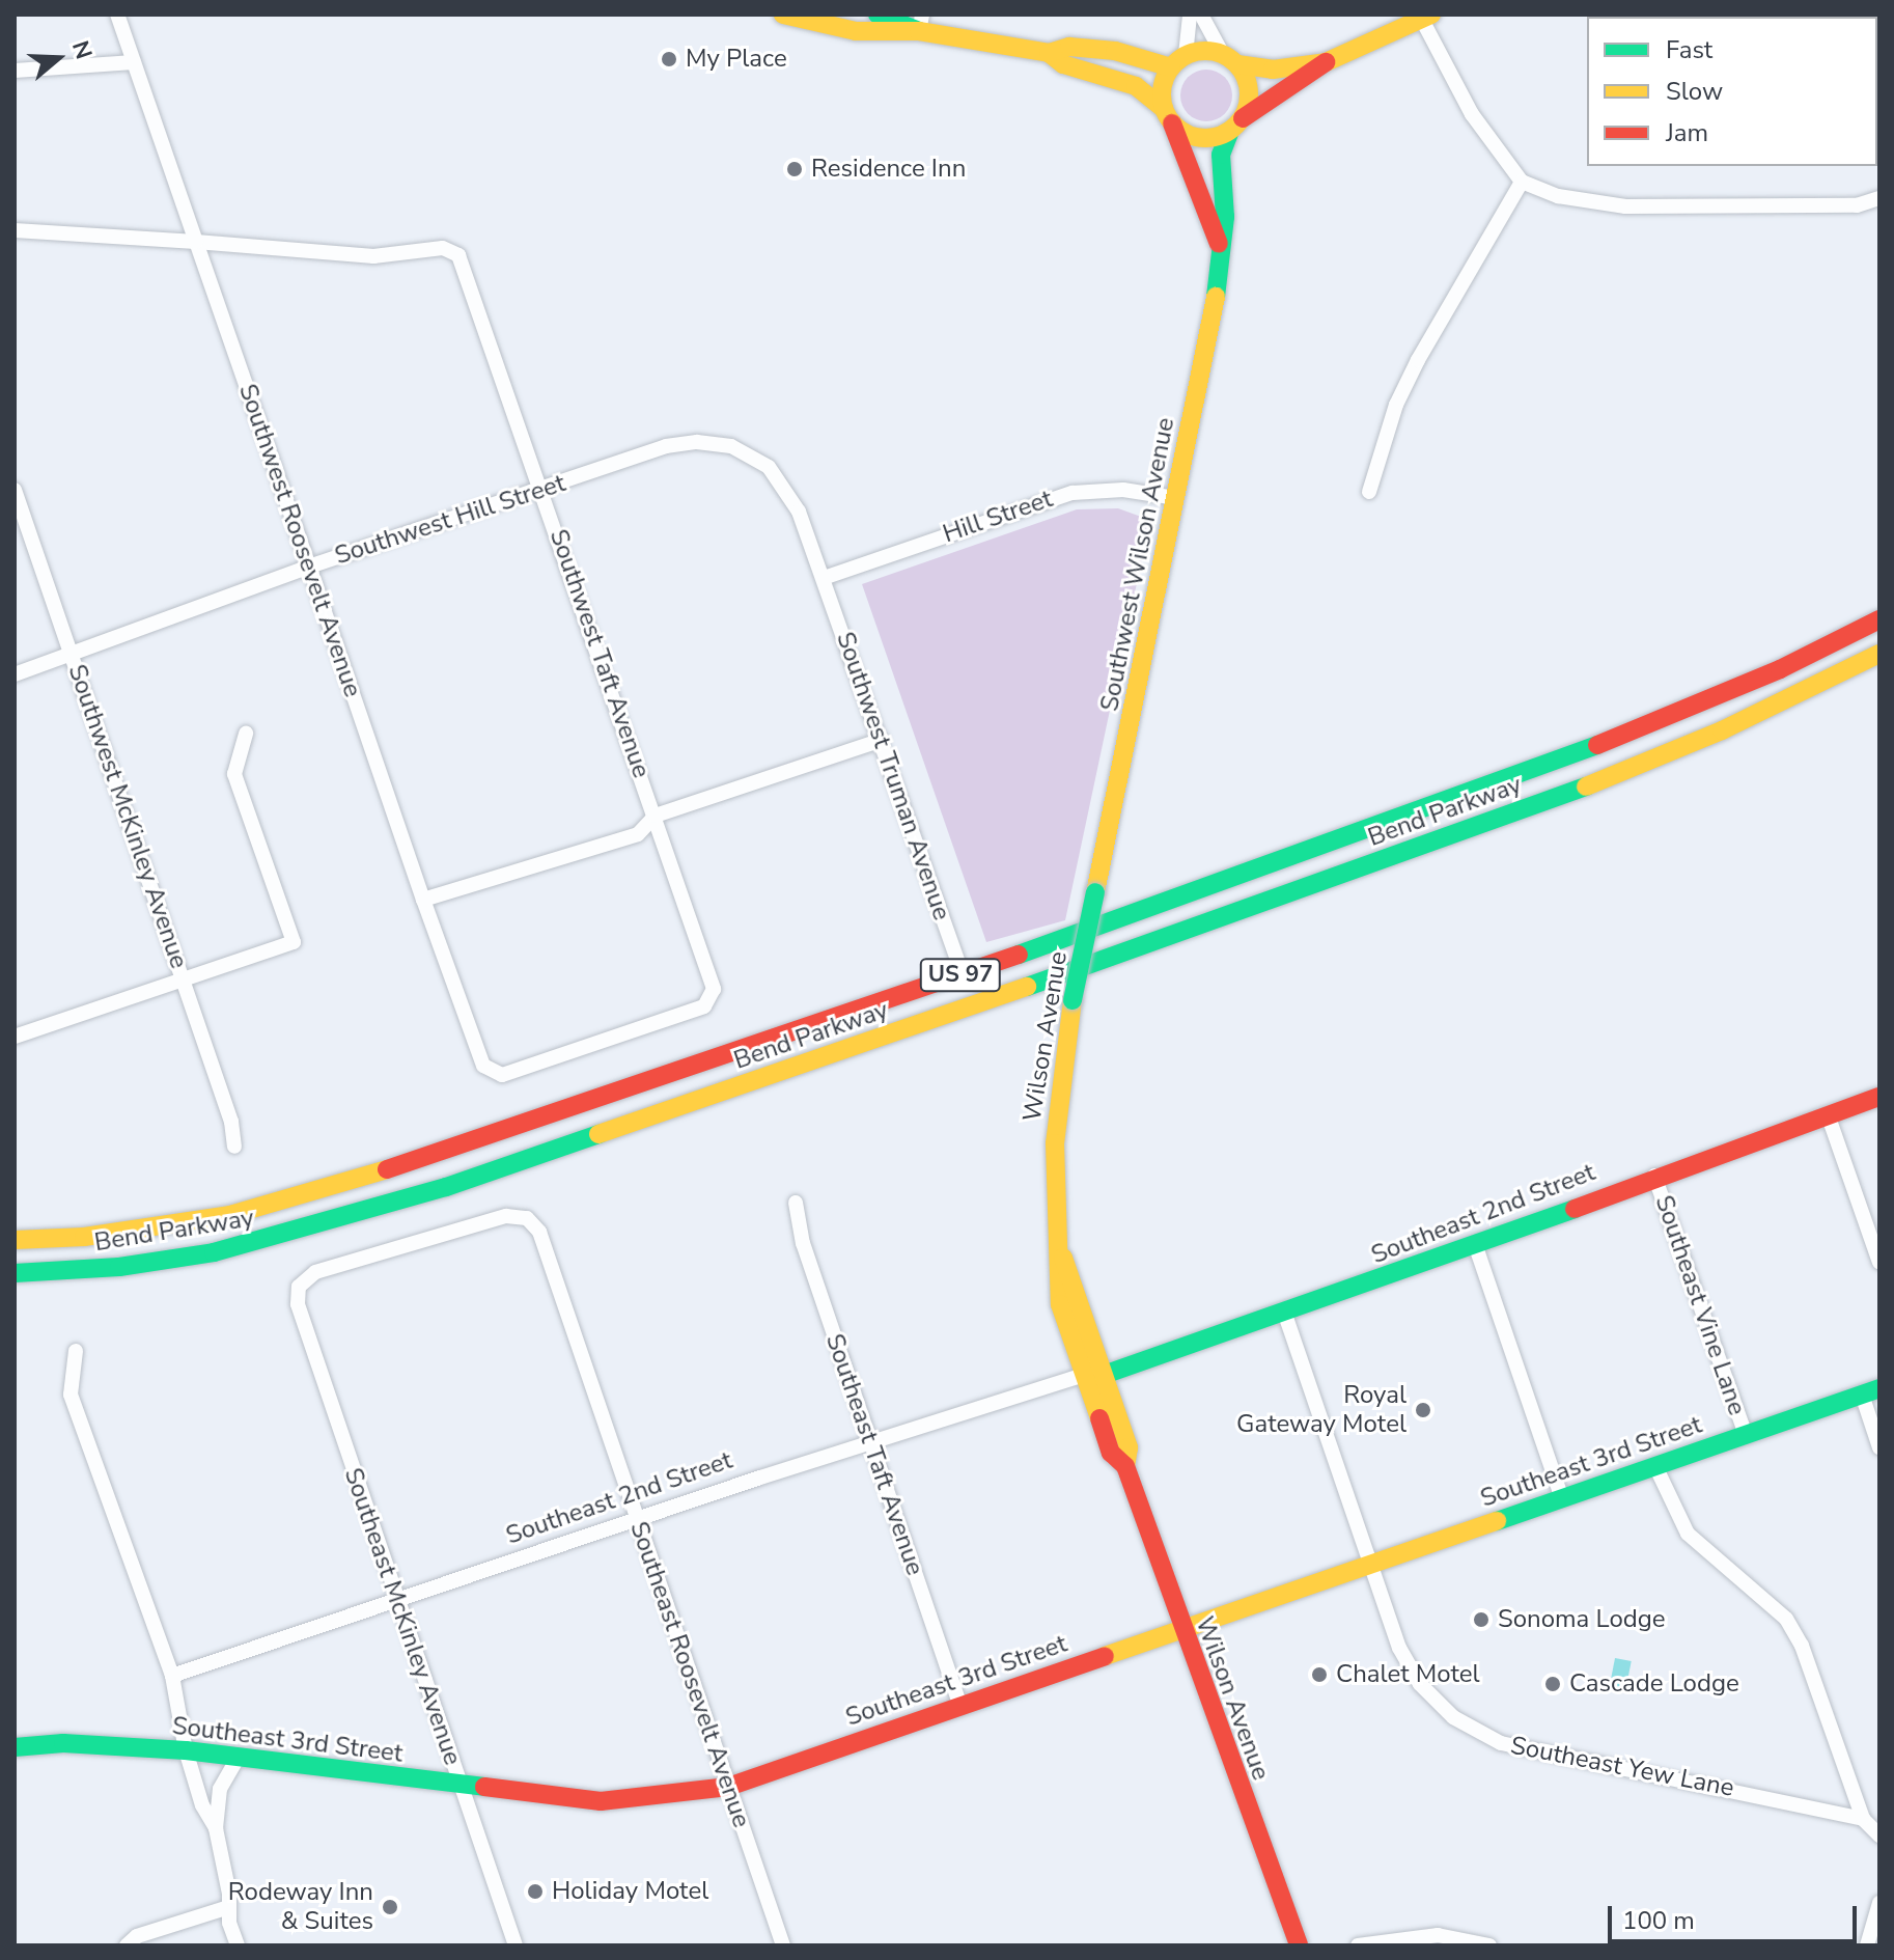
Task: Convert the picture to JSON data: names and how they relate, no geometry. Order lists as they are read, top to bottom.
{
  "streets": {
    "main road": [
      "Southwest Wilson Avenue",
      "Bend Parkway",
      "US 97",
      "Wilson Avenue",
      "Southeast 2nd Street",
      "Southeast 3rd Street"
    ],
    "street": [
      "Hill Street",
      "Southwest Hill Street",
      "Southwest Roosevelt Avenue",
      "Southwest Taft Avenue",
      "Southwest Truman Avenue",
      "Southwest McKinley Avenue",
      "Southeast Vine Lane",
      "Southeast Taft Avenue",
      "Southeast McKinley Avenue",
      "Southeast Roosevelt Avenue",
      "Southeast Yew Lane"
    ]
  },
  "crossings": [
    ["Hill Street", "Southwest Hill Street"],
    ["Hill Street", "Southwest Wilson Avenue"],
    ["Hill Street", "Southwest Truman Avenue"],
    ["Southwest Hill Street", "Southwest Roosevelt Avenue"],
    ["Southwest Hill Street", "Southwest Taft Avenue"],
    ["Southwest Hill Street", "Southwest Truman Avenue"],
    ["Southwest Hill Street", "Southwest McKinley Avenue"],
    ["Southwest Roosevelt Avenue", "Southwest Taft Avenue"],
    ["Southwest Wilson Avenue", "Wilson Avenue"],
    ["Southwest Truman Avenue", "Bend Parkway"],
    ["Wilson Avenue", "Southeast 2nd Street"],
    ["Wilson Avenue", "Southeast 3rd Street"],
    ["Southeast 2nd Street", "Southeast Vine Lane"],
    ["Southeast 2nd Street", "Southeast Taft Avenue"],
    ["Southeast 2nd Street", "Southeast McKinley Avenue"],
    ["Southeast 2nd Street", "Southeast Roosevelt Avenue"],
    ["Southeast 2nd Street", "Southeast Yew Lane"],
    ["Southeast Vine Lane", "Southeast 3rd Street"],
    ["Southeast Taft Avenue", "Southeast 3rd Street"],
    ["Southeast 3rd Street", "Southeast McKinley Avenue"],
    ["Southeast 3rd Street", "Southeast Roosevelt Avenue"],
    ["Southeast 3rd Street", "Southeast Yew Lane"],
    ["Southeast McKinley Avenue", "Southeast Roosevelt Avenue"]
  ],
  "places": [
    "My Place",
    "Residence Inn",
    "Royal Gateway Motel",
    "Sonoma Lodge",
    "Chalet Motel",
    "Cascade Lodge",
    "Holiday Motel",
    "Rodeway Inn & Suites"
  ],
  "legend": ["Fast", "Slow", "Jam"],
  "scale_bar": "100 m",
  "north": "right"
}
